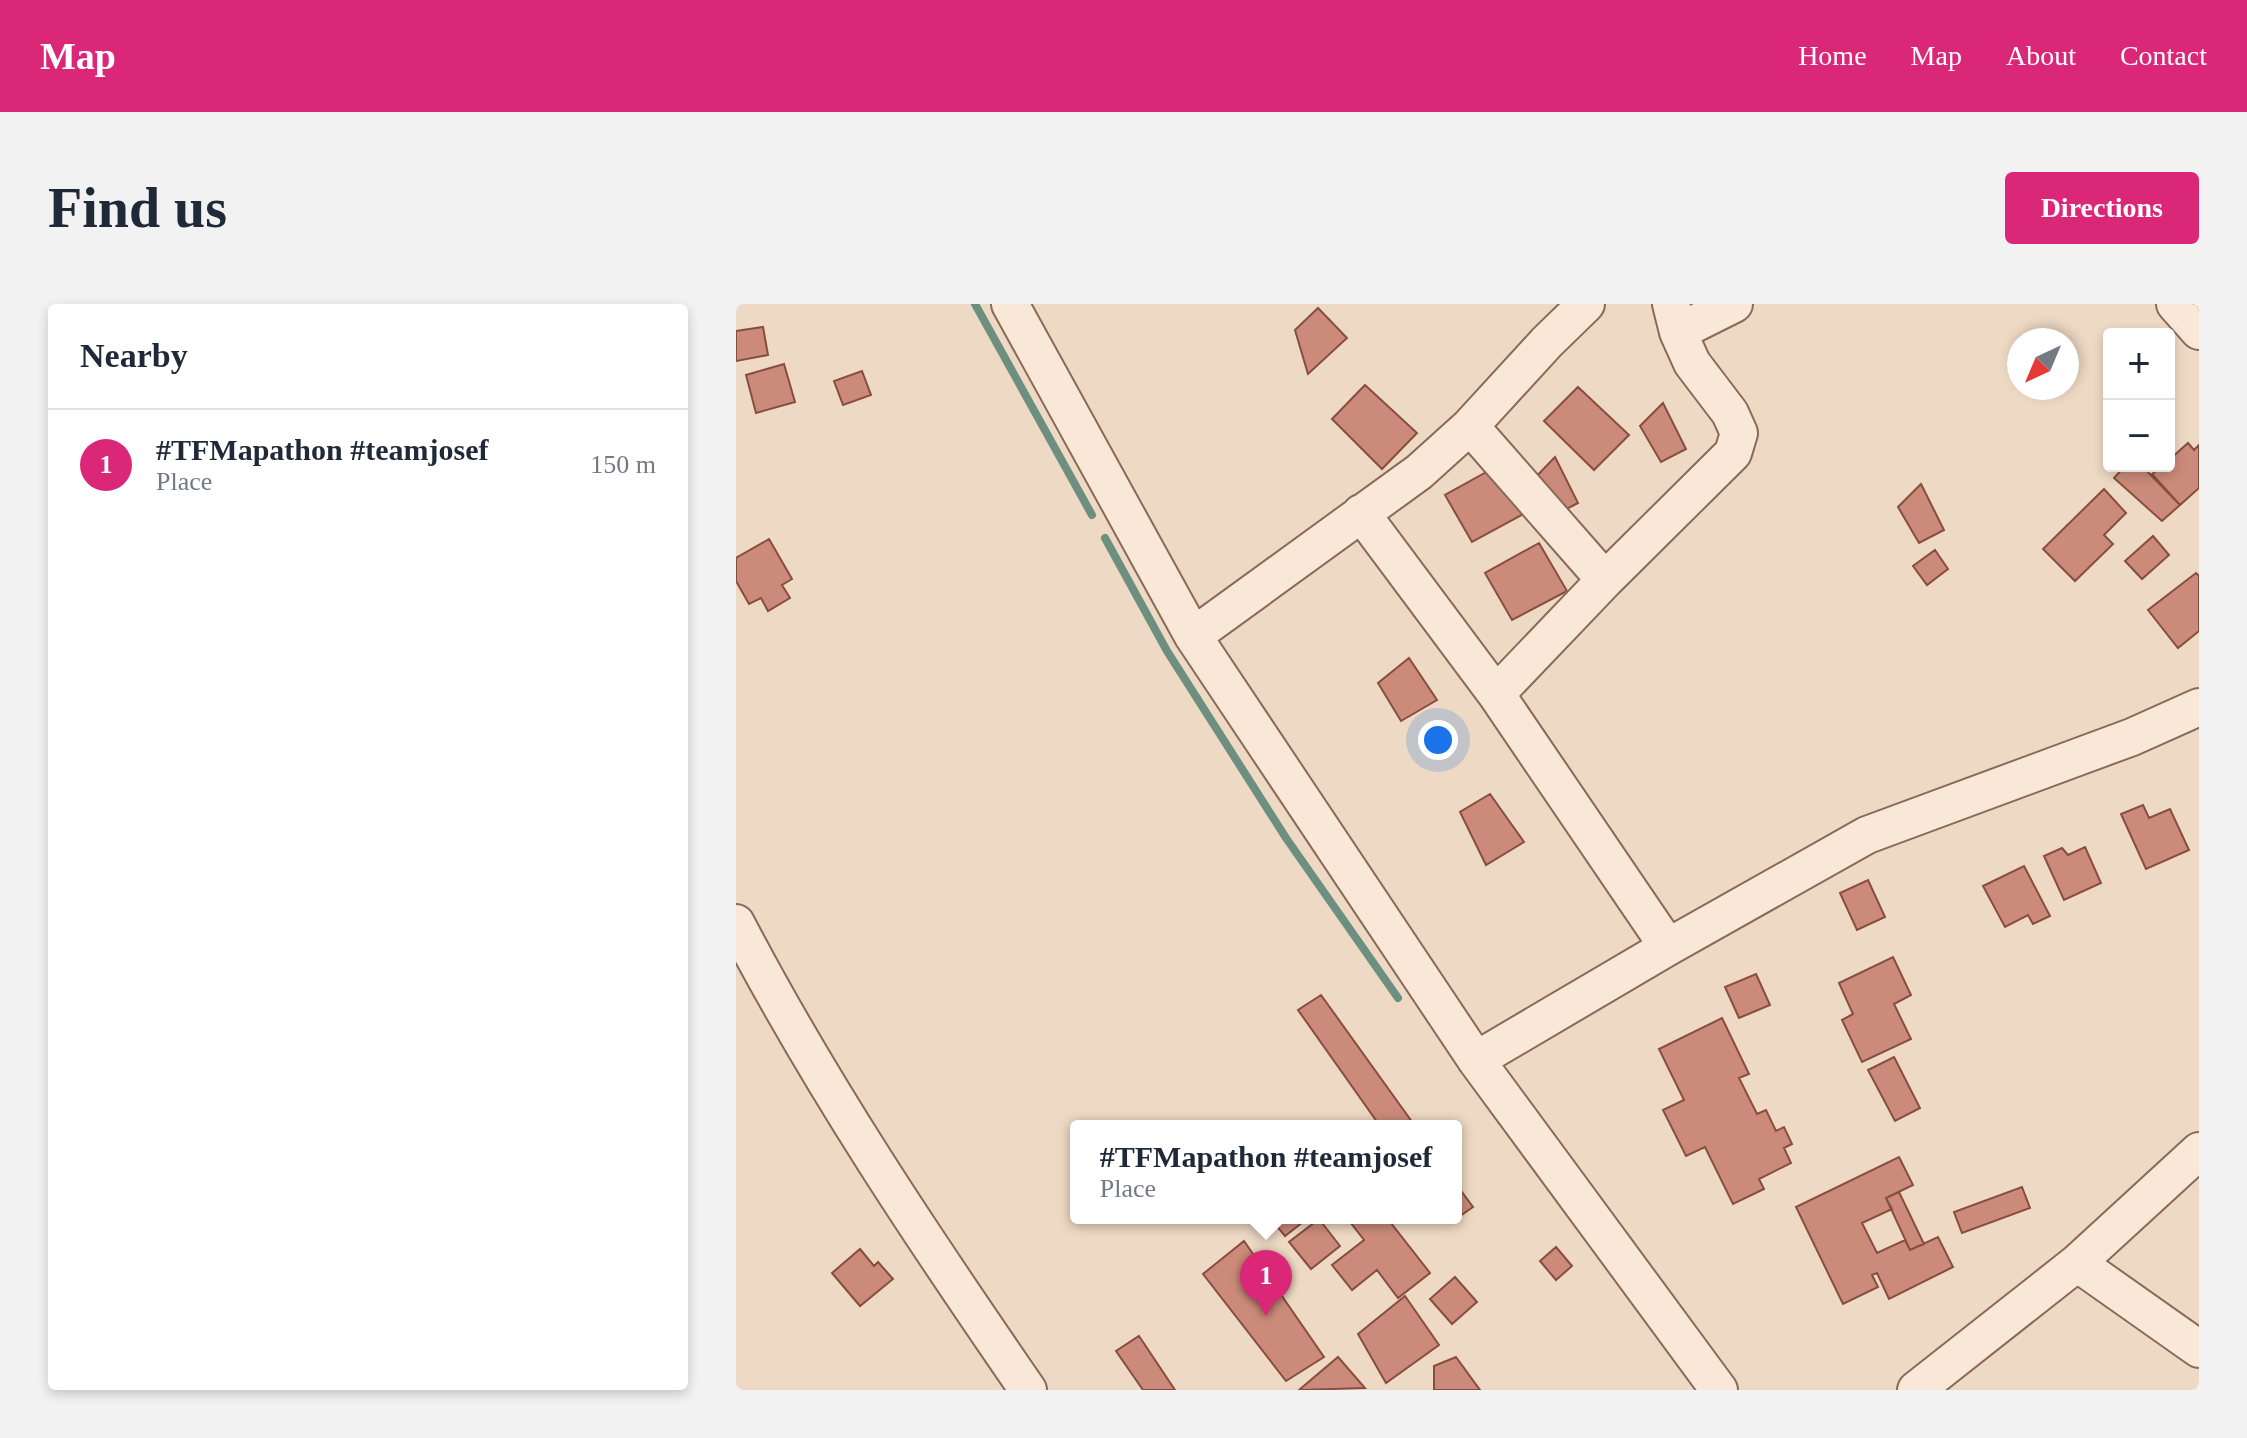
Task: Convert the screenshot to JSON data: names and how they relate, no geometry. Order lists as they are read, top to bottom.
{
  "north": "bottom left",
  "page": {
    "header": "Map",
    "nav": [
      "Home",
      "Map",
      "About",
      "Contact"
    ],
    "buttons": "Directions",
    "title": "Find us",
    "heading": "Nearby",
    "map_buttons": ["+", "−"],
    "list": [
      {
        "mark": "1",
        "name": "#TFMapathon #teamjosef",
        "note": "Place",
        "value": "150 m"
      }
    ],
    "popup": ["#TFMapathon #teamjosef", "Place"],
    "pins": "1"
  }
}
